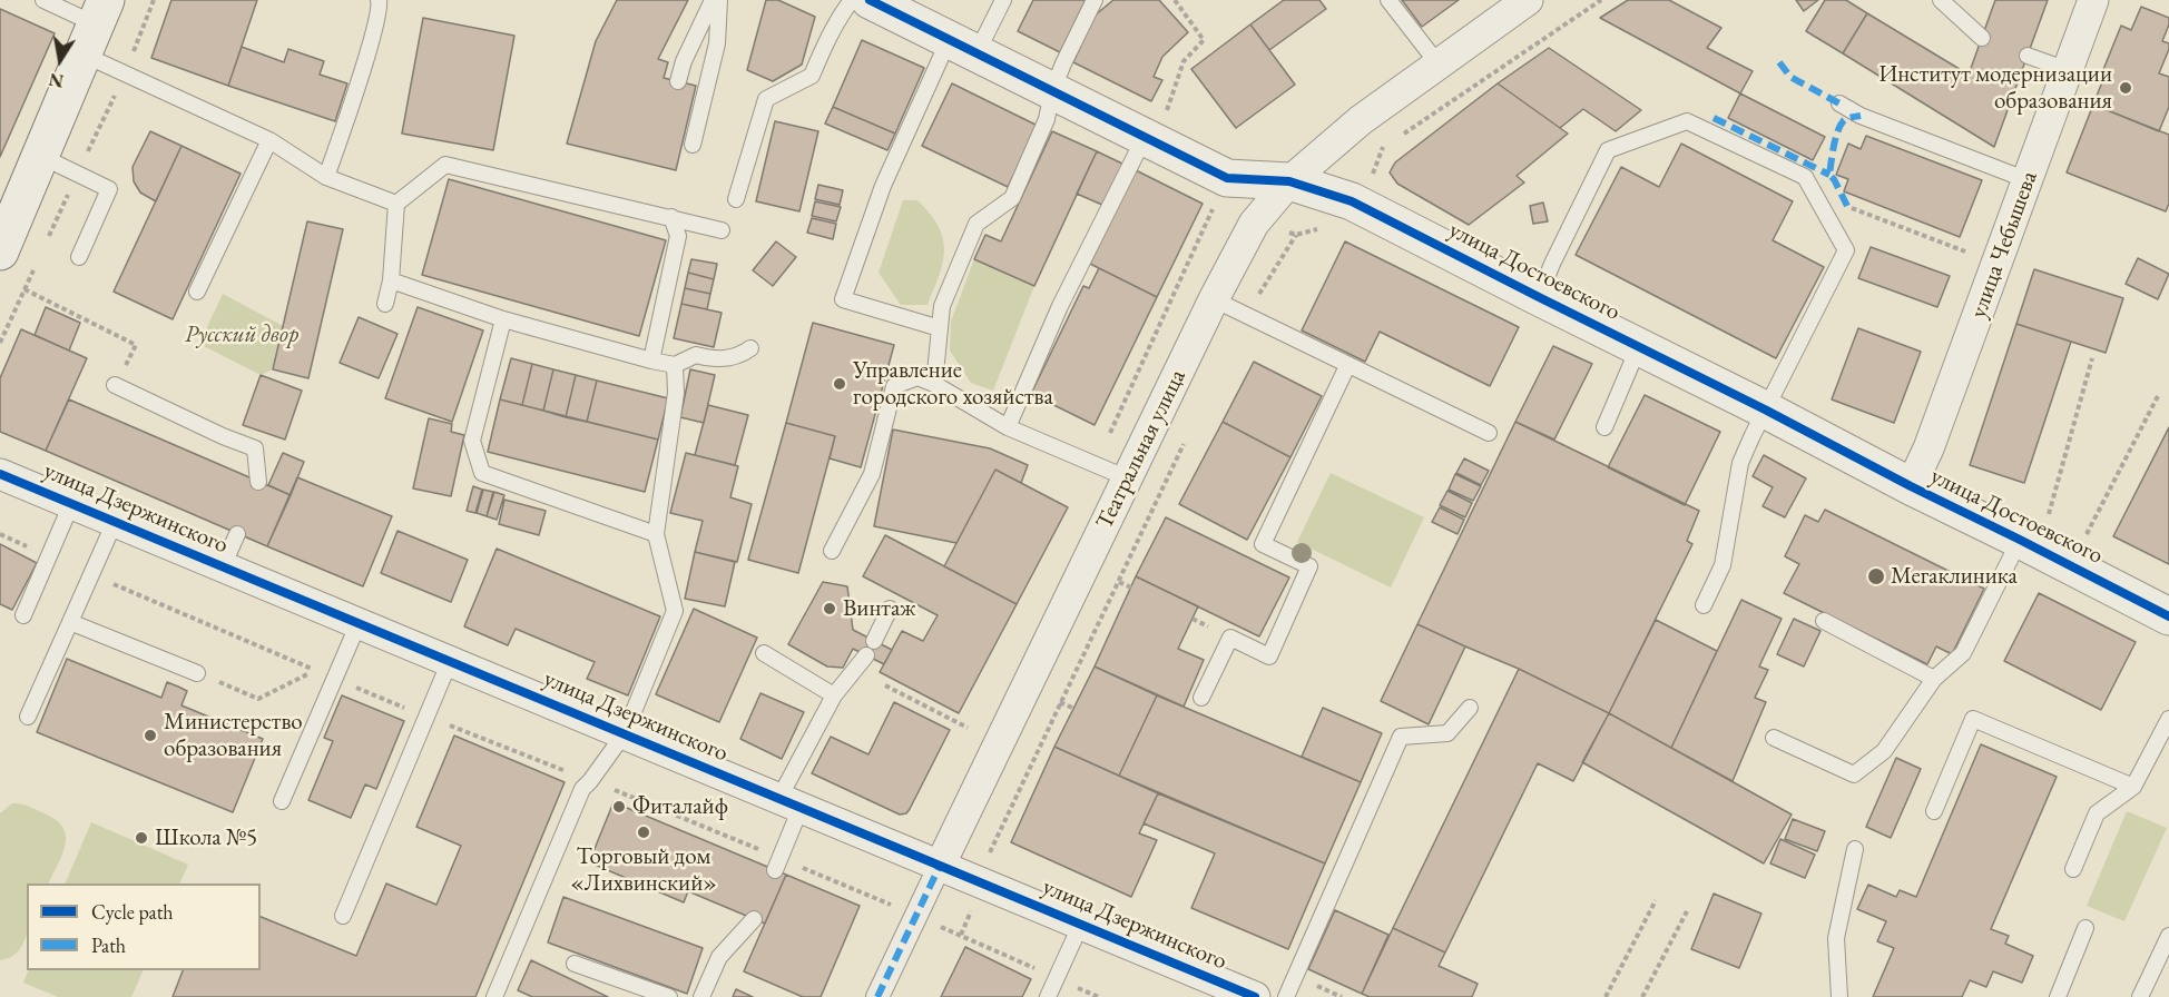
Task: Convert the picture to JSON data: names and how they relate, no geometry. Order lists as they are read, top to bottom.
{
  "streets": {
    "street": [
      "улица Чебышева",
      "улица Достоевского",
      "Театральная улица",
      "улица Дзержинского"
    ]
  },
  "crossings": [
    ["улица Чебышева", "улица Достоевского"],
    ["улица Достоевского", "Театральная улица"],
    ["Театральная улица", "улица Дзержинского"]
  ],
  "parks": ["Русский двор"],
  "places": [
    "Институт модернизации образования",
    "Управление городского хозяйства",
    "Мегаклиника",
    "Винтаж",
    "Министерство образования",
    "Фиталайф",
    "Торговый дом «Лихвинский»",
    "Школа №5"
  ],
  "legend": ["Cycle path", "Path"],
  "north": "bottom"
}
